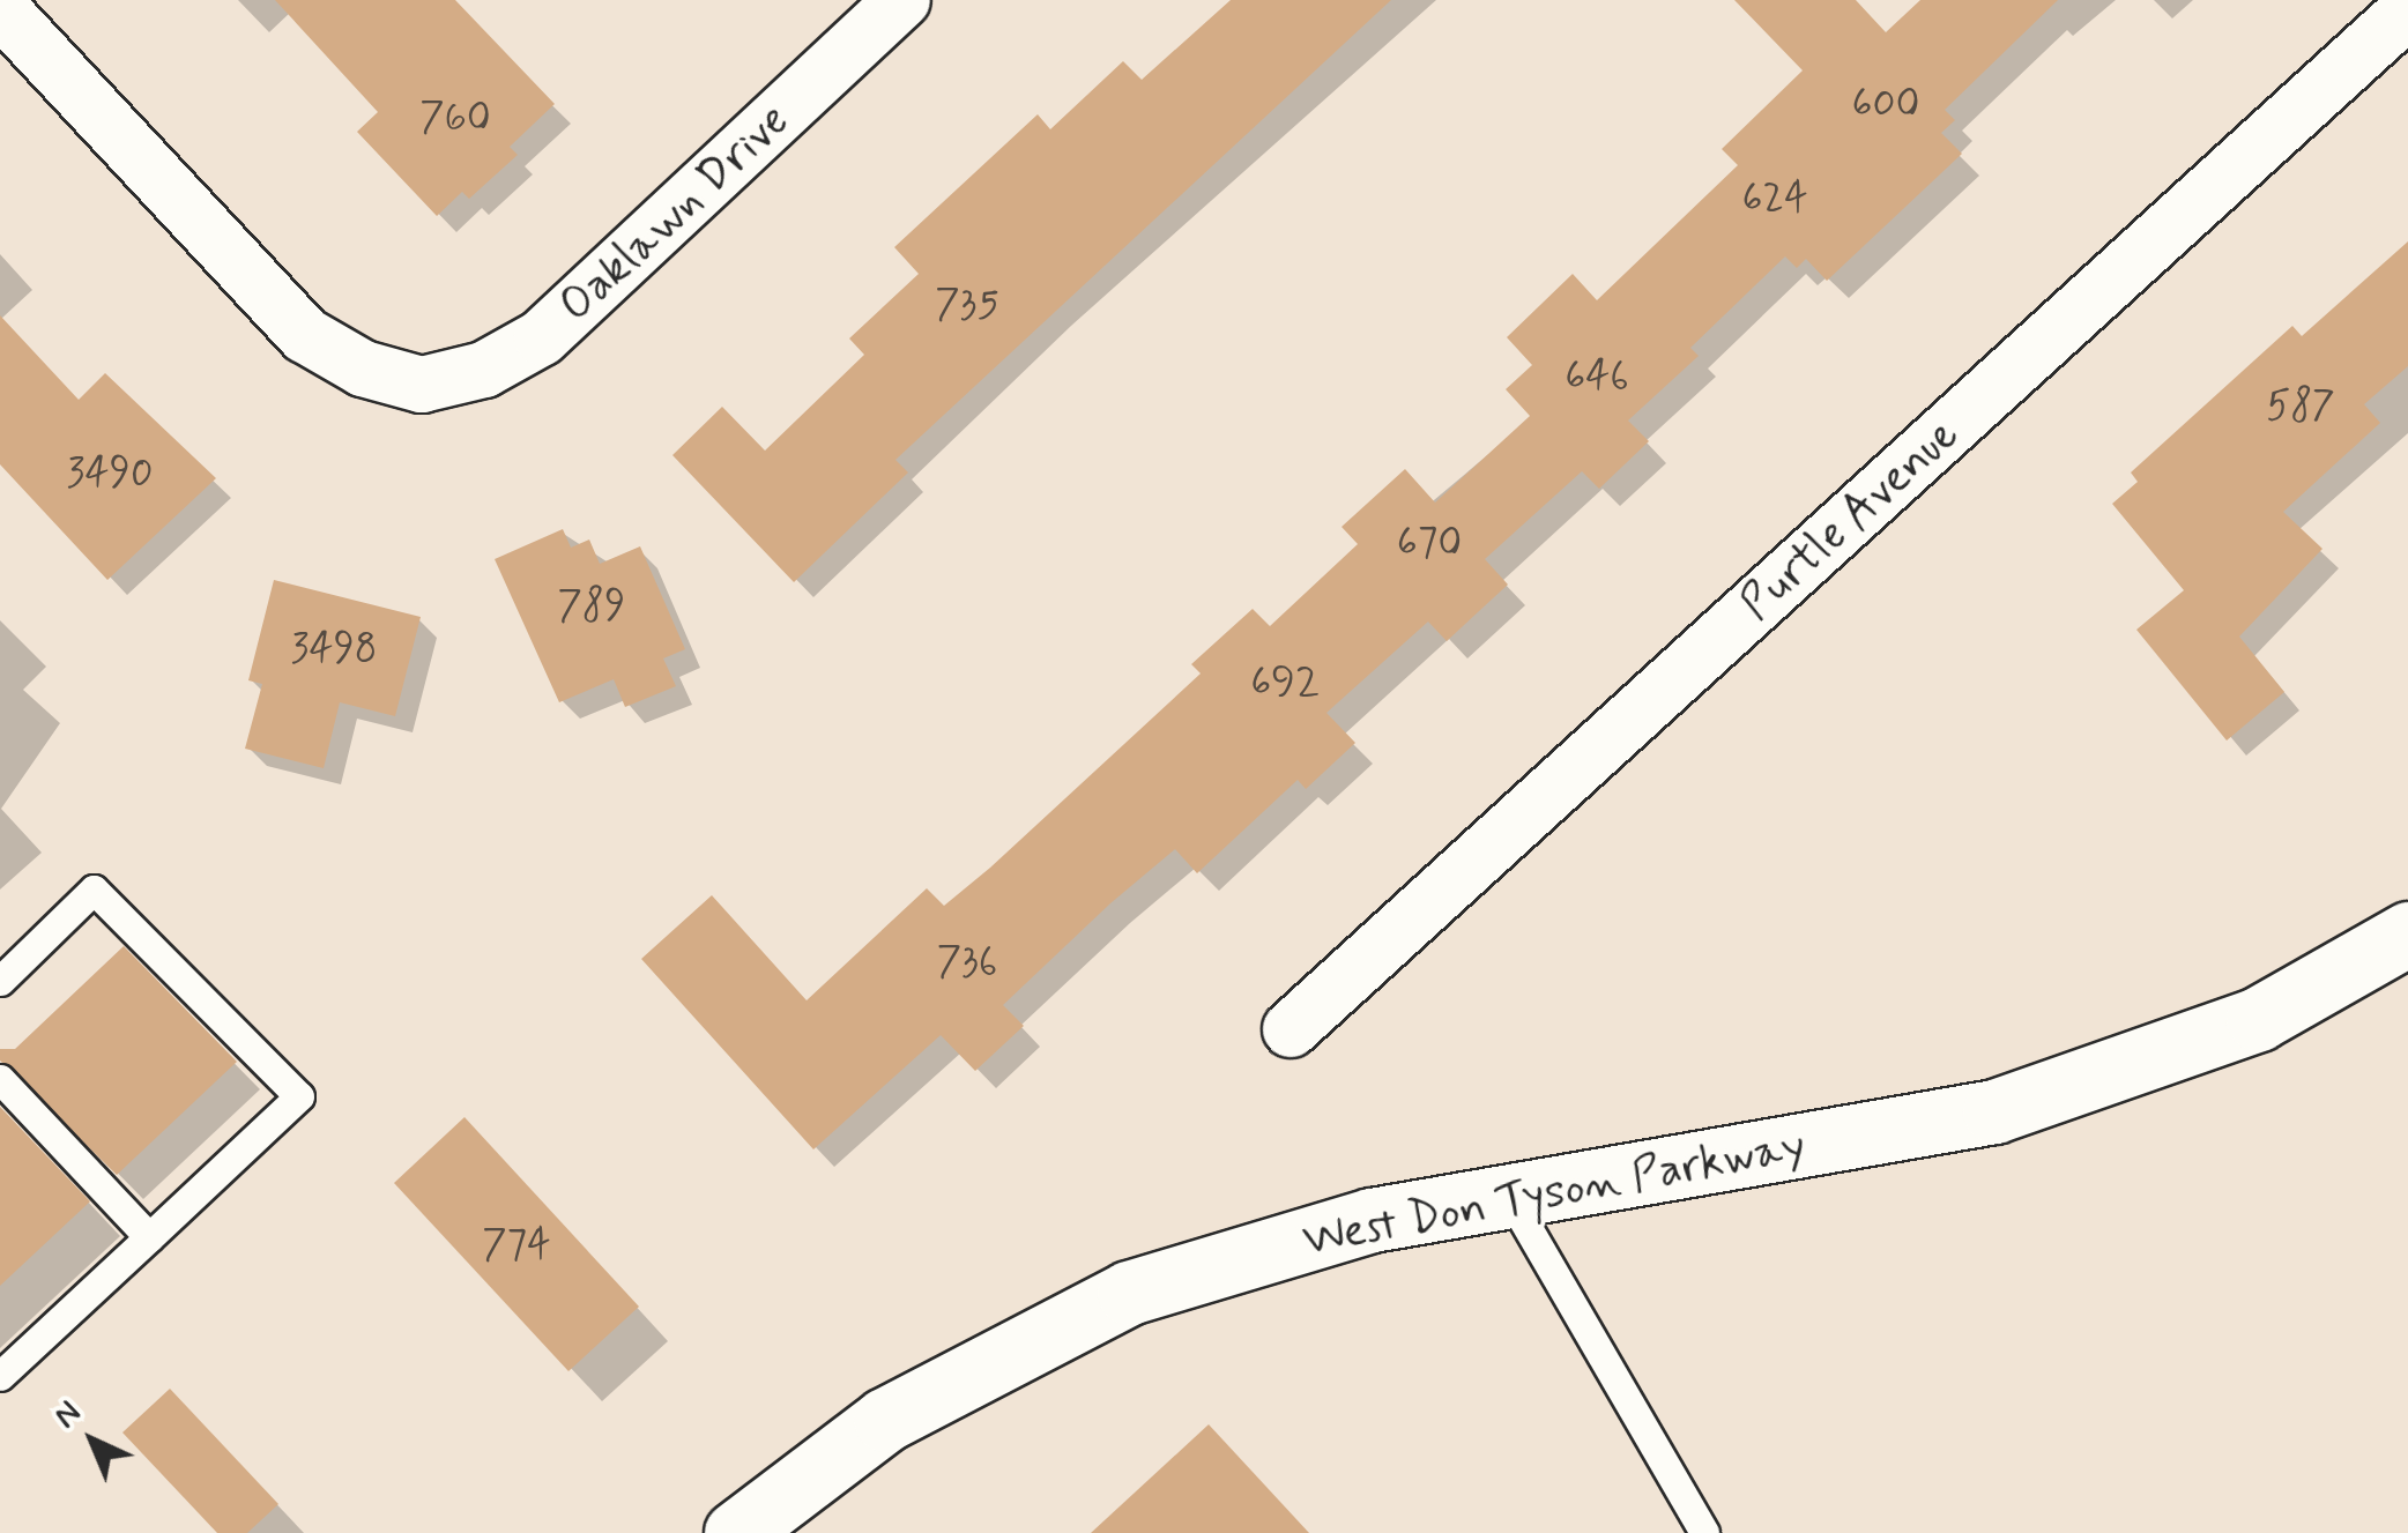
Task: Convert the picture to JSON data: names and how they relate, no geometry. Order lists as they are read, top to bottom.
{
  "streets": {
    "main road": ["West Don Tyson Parkway"],
    "street": ["Oaklawn Drive", "Purtle Avenue"]
  },
  "house_numbers": [
    "600",
    "760",
    "624",
    "735",
    "646",
    "587",
    "3490",
    "670",
    "789",
    "3498",
    "692",
    "736",
    "774"
  ],
  "north": "top left"
}
